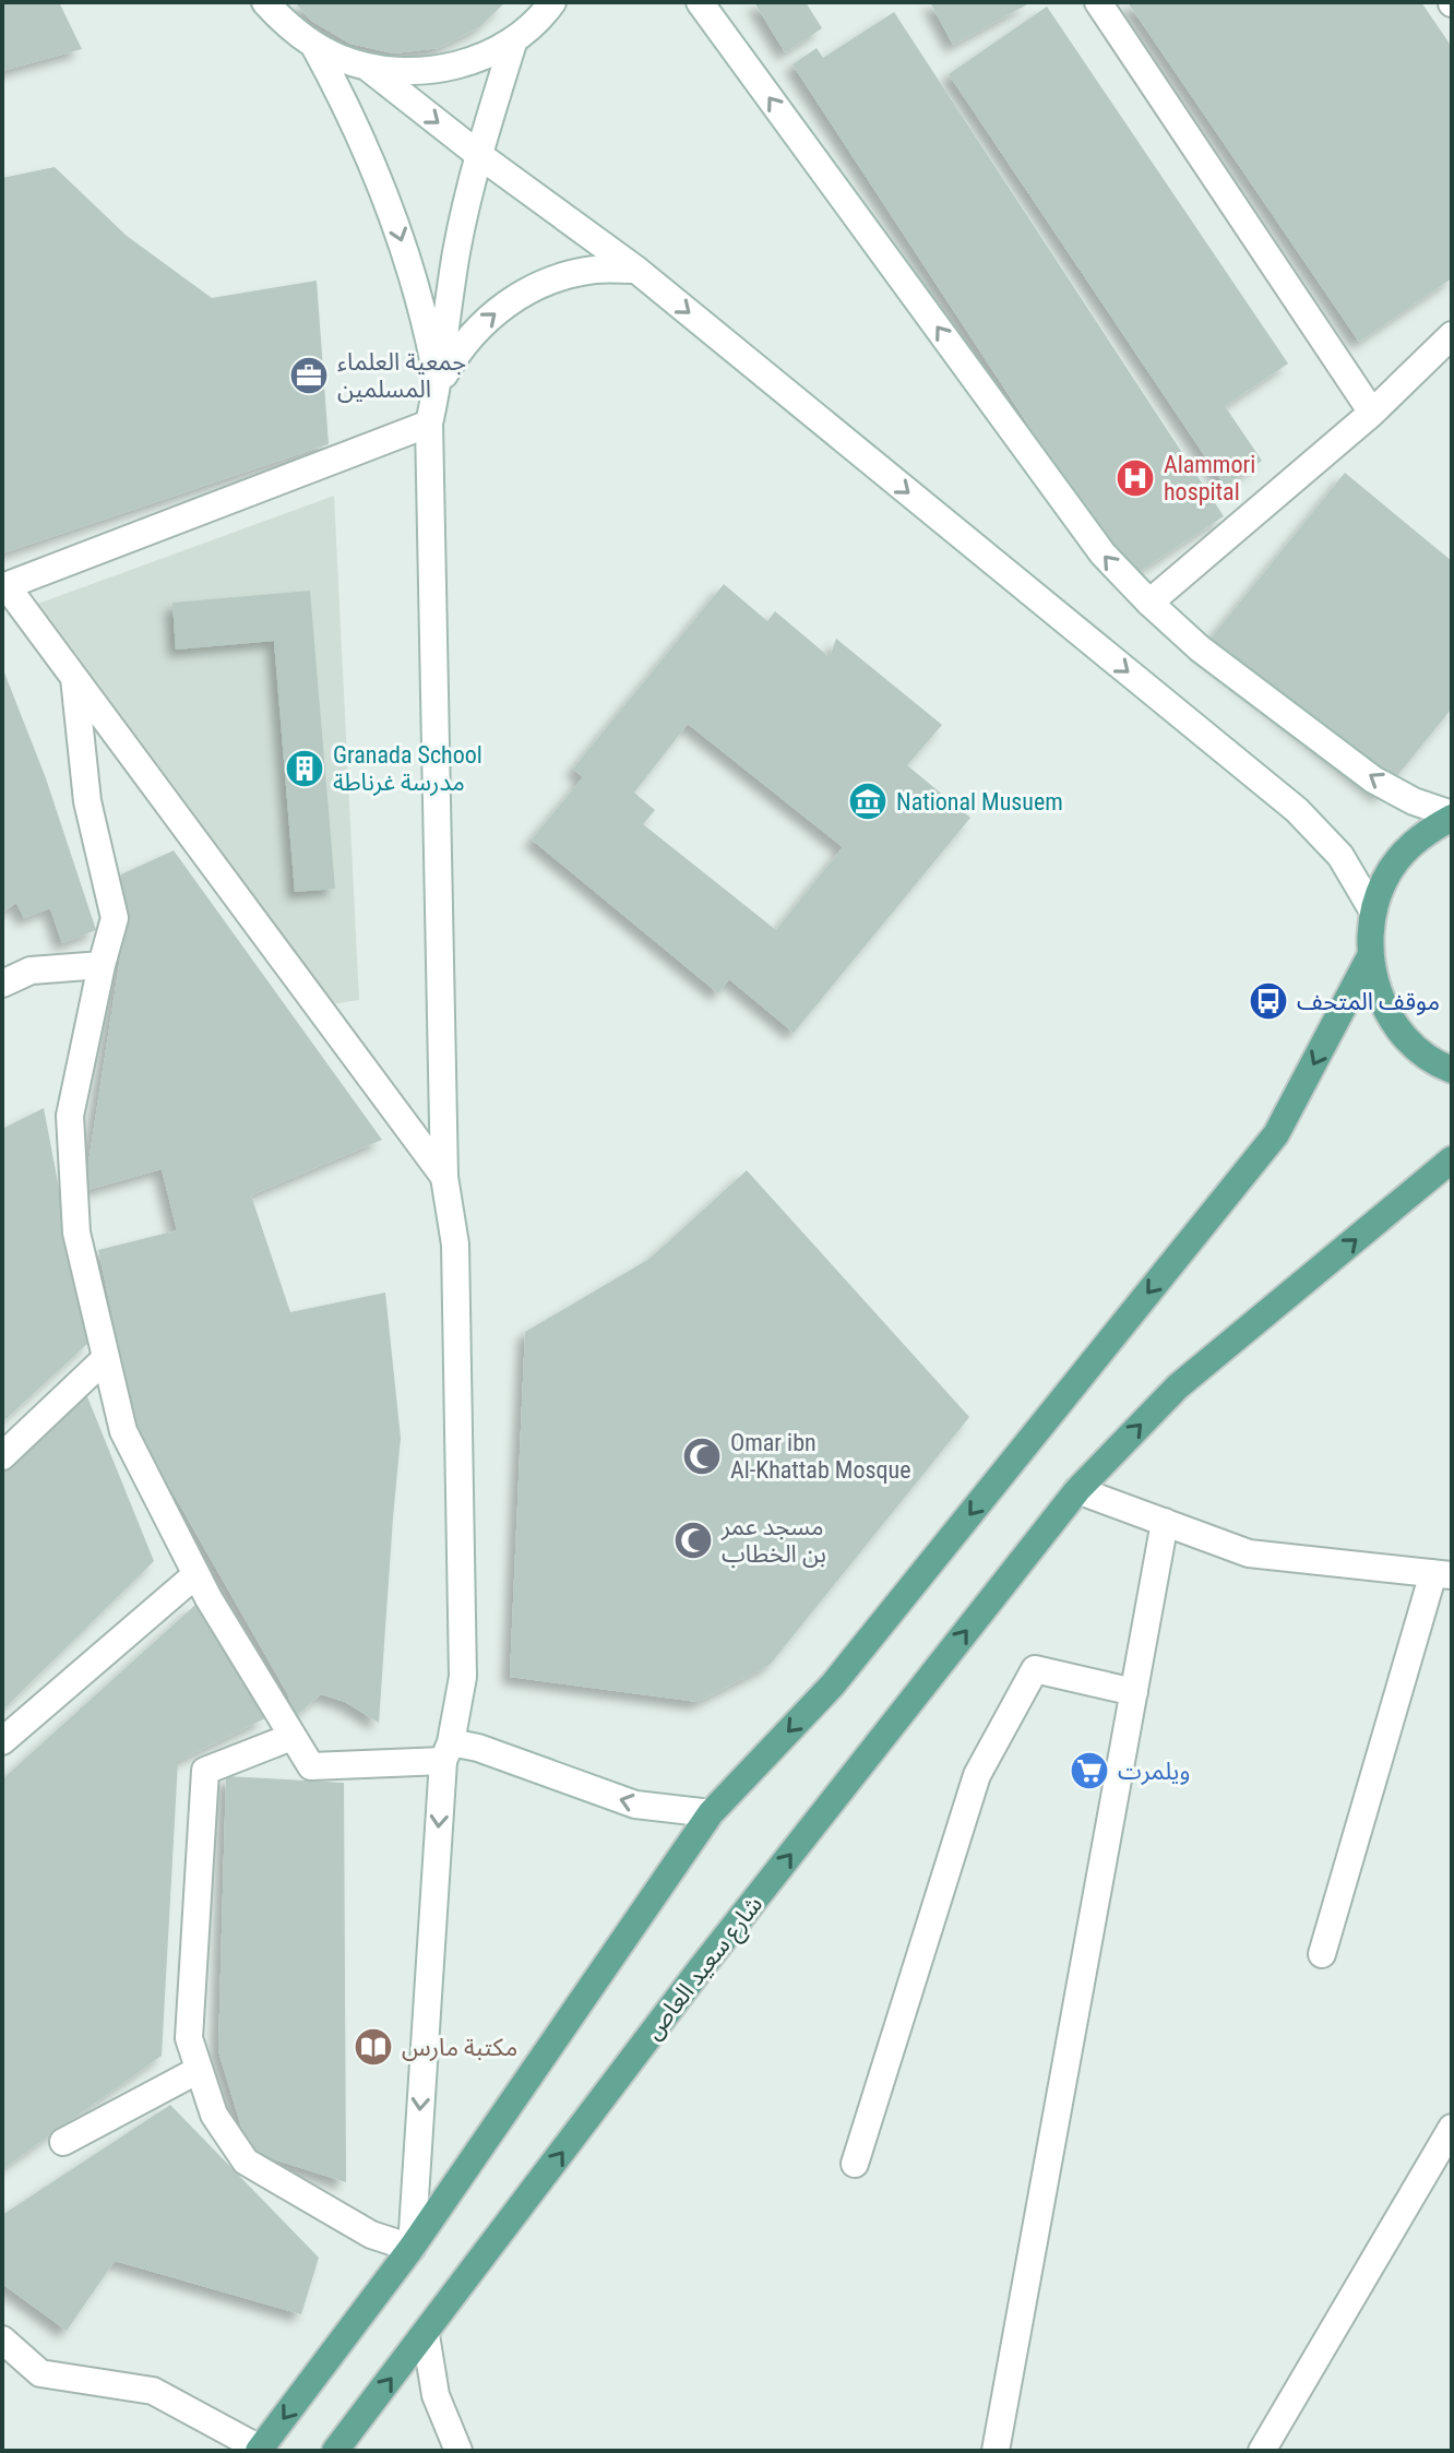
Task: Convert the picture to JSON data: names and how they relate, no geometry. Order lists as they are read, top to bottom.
{
  "streets": {
    "main road": ["شارع سعيد العاص"]
  },
  "places": {
    "office": ["جمعية العلماء المسلمين"],
    "hospital": ["Alammori hospital"],
    "building": ["Granada School مدرسة غرناطة"],
    "museum": ["National Musuem"],
    "bus stop": ["موقف المتحف"],
    "mosque": ["Omar ibn Al-Khattab Mosque", "مسجد عمر بن الخطاب"],
    "supermarket": ["ويلمرت"],
    "library": ["مكتبة مارس"]
  }
}
